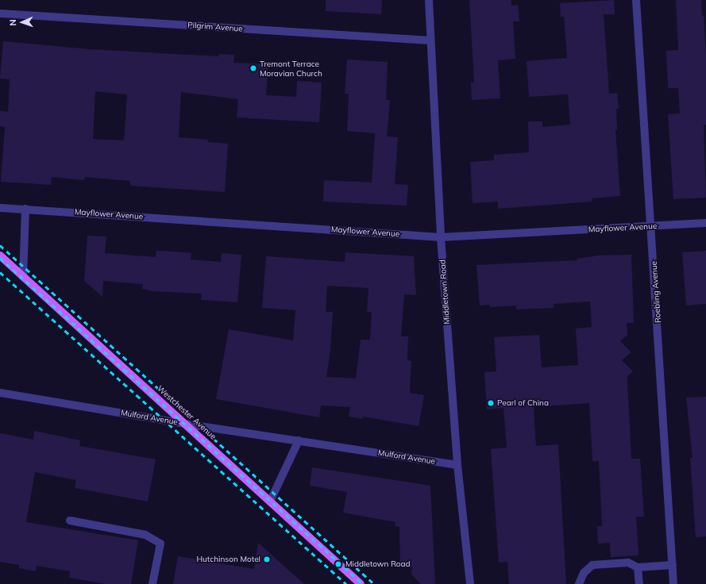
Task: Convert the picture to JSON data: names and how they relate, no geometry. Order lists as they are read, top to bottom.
{
  "streets": {
    "main road": ["Westchester Avenue"],
    "street": [
      "Pilgrim Avenue",
      "Mayflower Avenue",
      "Middletown Road",
      "Roebling Avenue",
      "Mulford Avenue"
    ]
  },
  "crossings": [
    ["Pilgrim Avenue", "Middletown Road"],
    ["Mayflower Avenue", "Middletown Road"],
    ["Mayflower Avenue", "Roebling Avenue"],
    ["Middletown Road", "Mulford Avenue"],
    ["Westchester Avenue", "Mulford Avenue"]
  ],
  "places": [
    "Tremont Terrace Moravian Church",
    "Pearl of China",
    "Hutchinson Motel",
    "Middletown Road"
  ],
  "north": "left"
}
